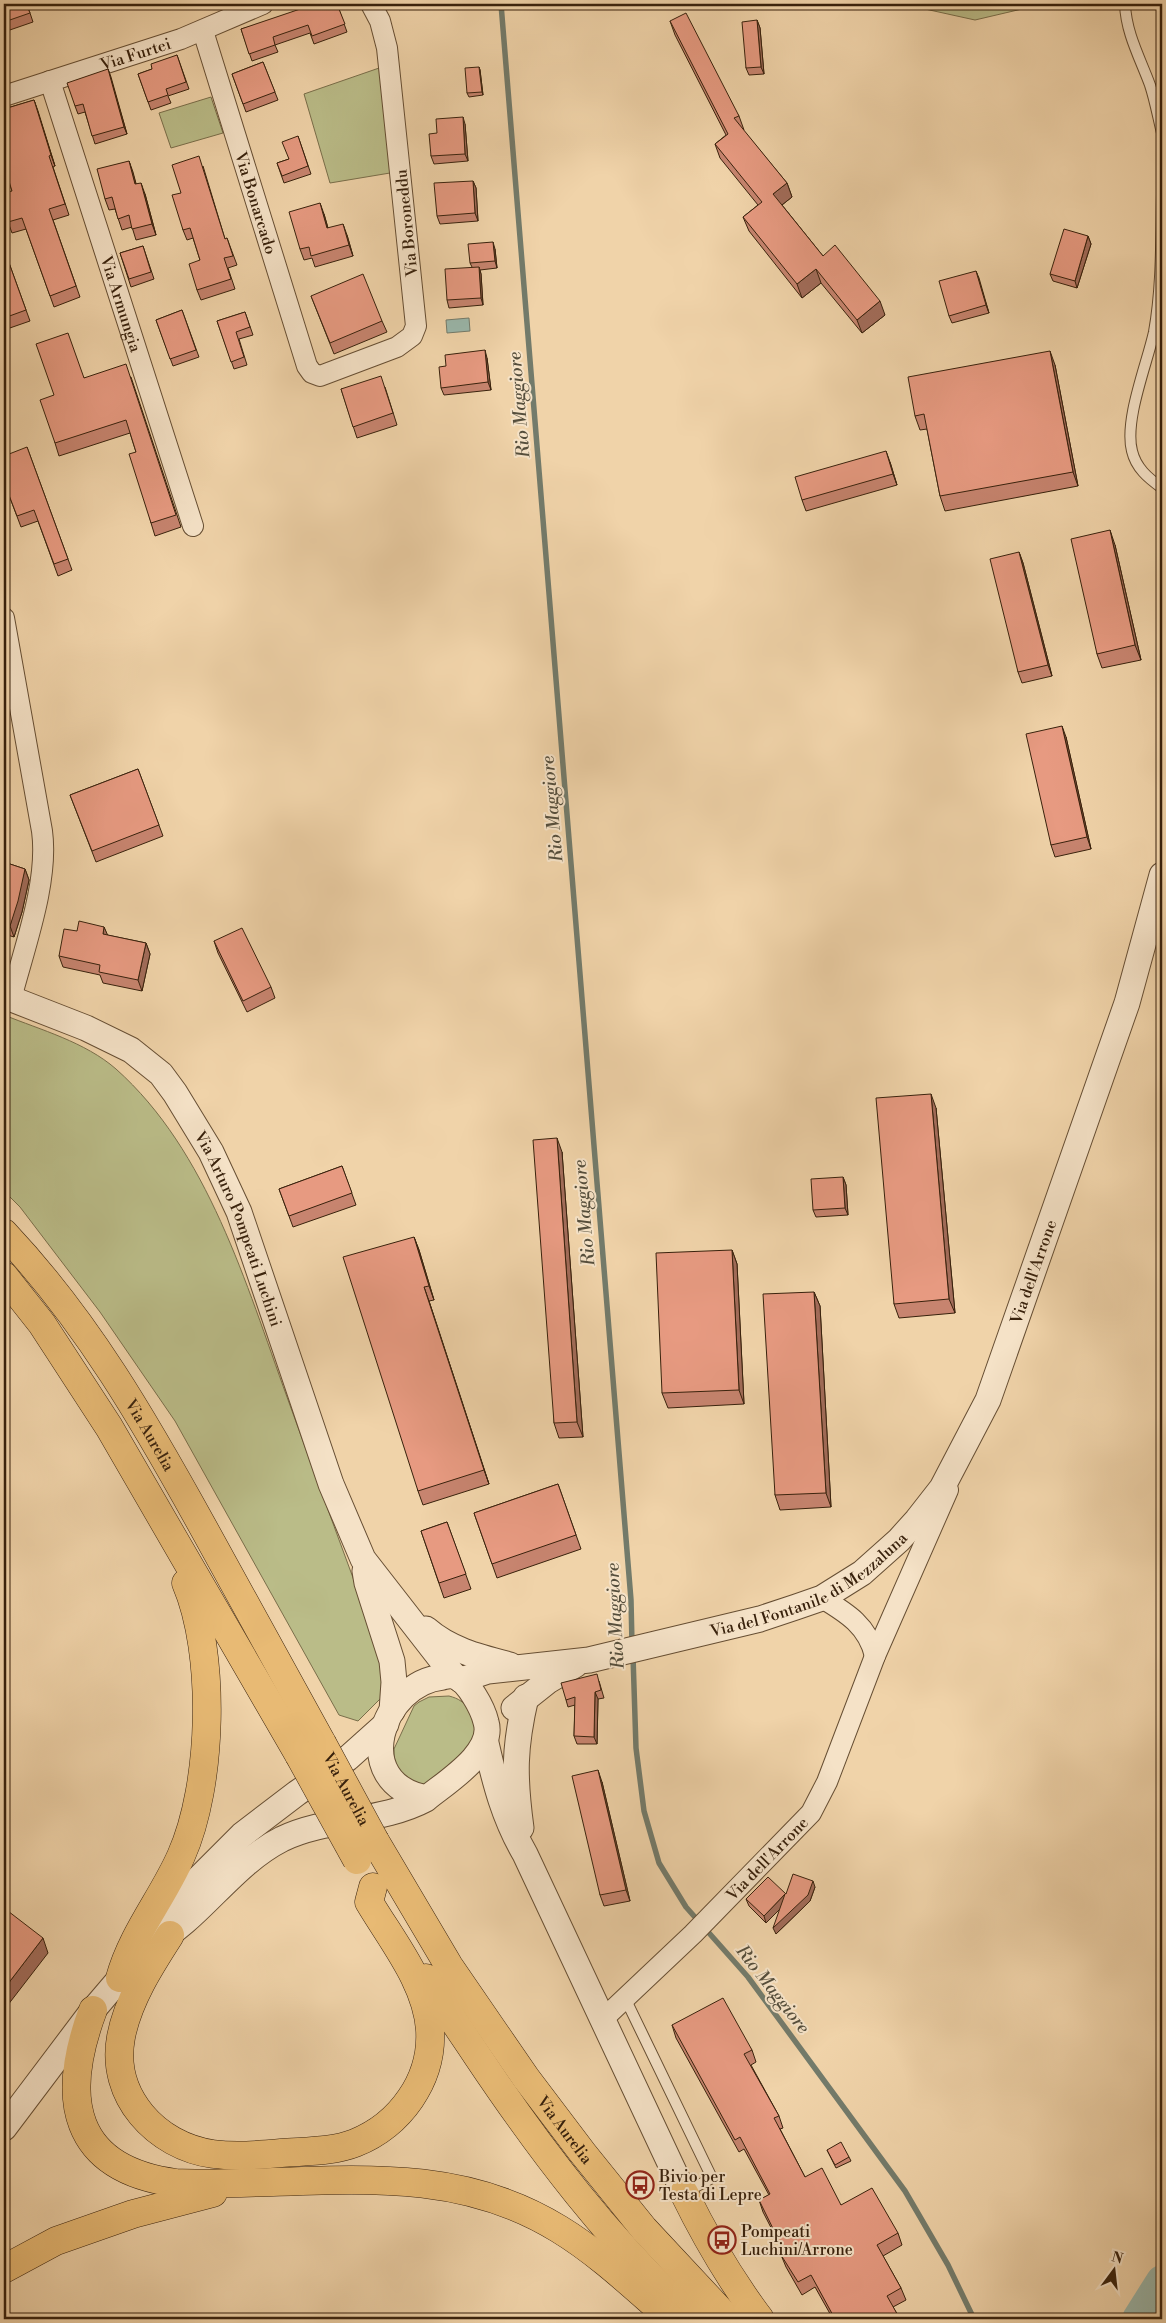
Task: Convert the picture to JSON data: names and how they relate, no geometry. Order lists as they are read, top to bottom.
{
  "streets": {
    "highway": ["Via Aurelia"],
    "street": [
      "Via Furtei",
      "Via Bonarcado",
      "Via Boroneddu",
      "Via Armungia",
      "Via Arturo Pompeati Luchini",
      "Via dell'Arrone",
      "Via del Fontanile di Mezzaluna"
    ]
  },
  "crossings": [
    ["Via Furtei", "Via Bonarcado"],
    ["Via Furtei", "Via Armungia"],
    ["Via Bonarcado", "Via Boroneddu"],
    ["Via Arturo Pompeati Luchini", "Via del Fontanile di Mezzaluna"],
    ["Via dell'Arrone", "Via del Fontanile di Mezzaluna"]
  ],
  "water": ["Rio Maggiore"],
  "places": {
    "bus stop": ["Bivio per Testa di Lepre", "Pompeati Luchini/Arrone"]
  },
  "north": "top"
}
